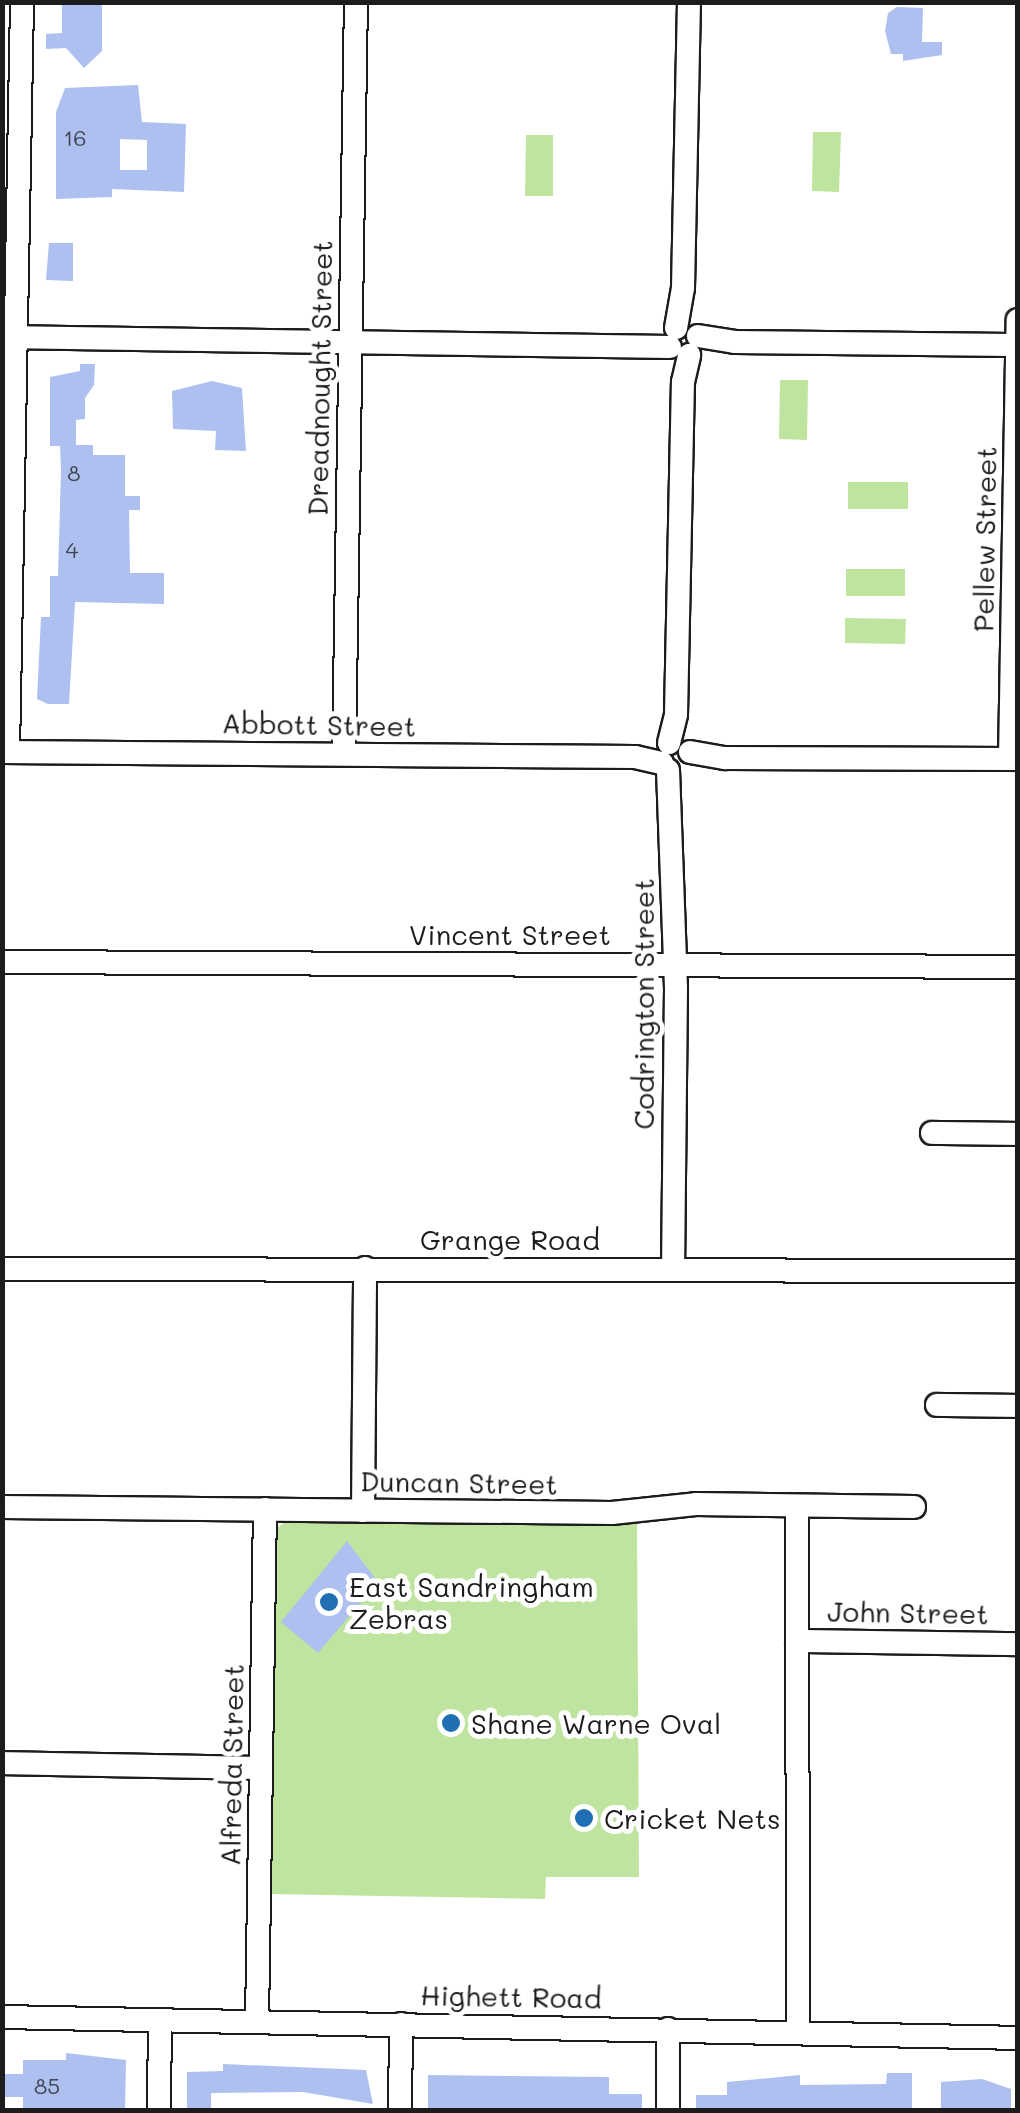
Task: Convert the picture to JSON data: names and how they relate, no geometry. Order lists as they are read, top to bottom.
{
  "streets": {
    "street": [
      "Dreadnought Street",
      "Pellew Street",
      "Abbott Street",
      "Vincent Street",
      "Codrington Street",
      "Grange Road",
      "Duncan Street",
      "John Street",
      "Alfreda Street",
      "Highett Road"
    ]
  },
  "crossings": [
    ["Dreadnought Street", "Abbott Street"],
    ["Pellew Street", "Abbott Street"],
    ["Abbott Street", "Codrington Street"],
    ["Vincent Street", "Codrington Street"],
    ["Codrington Street", "Grange Road"],
    ["Duncan Street", "Alfreda Street"],
    ["Alfreda Street", "Highett Road"]
  ],
  "places": ["East Sandringham Zebras", "Shane Warne Oval", "Cricket Nets"],
  "house_numbers": [
    "16",
    "8",
    "4",
    "85"
  ]
}
